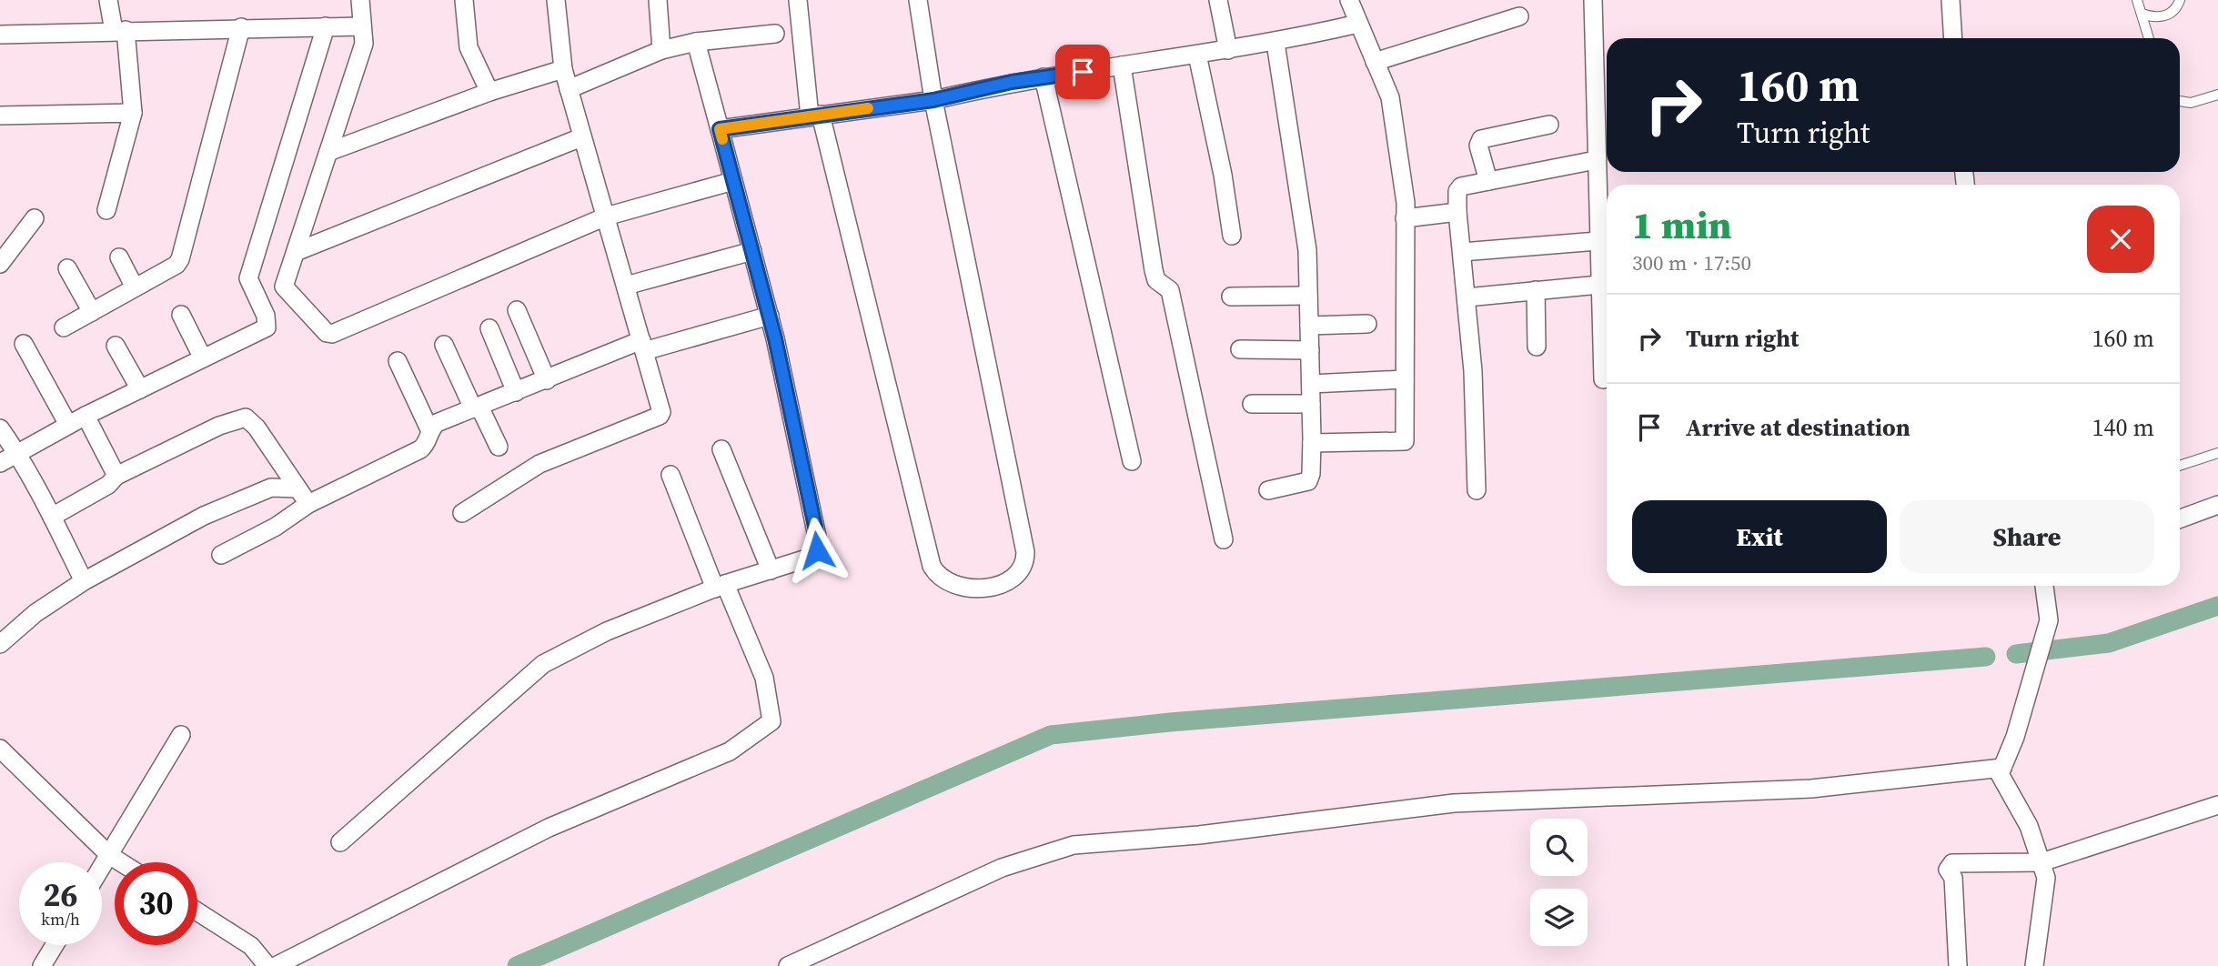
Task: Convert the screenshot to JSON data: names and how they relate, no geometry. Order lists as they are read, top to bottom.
{
  "page": {
    "turn": ["160 m", "Turn right"],
    "heading": ["1 min", "300 m · 17:50"],
    "list": [
      {
        "name": "Turn right",
        "value": "160 m"
      },
      {
        "name": "Arrive at destination",
        "value": "140 m"
      }
    ],
    "buttons": ["Exit", "Share"],
    "speed": "26 km/h",
    "limit": "30"
  }
}
